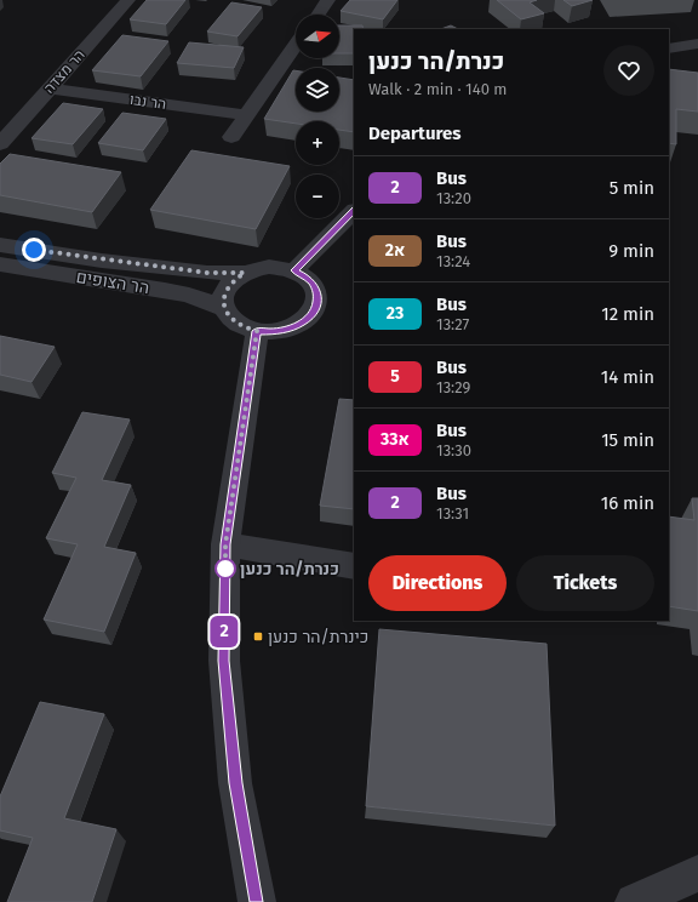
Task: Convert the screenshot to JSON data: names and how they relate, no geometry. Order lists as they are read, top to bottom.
{
  "streets": {
    "street": ["הר מצדה", "הר נבו", "הר הצופים"]
  },
  "crossings": [
    ["הר מצדה", "הר נבו"]
  ],
  "places": {
    "other": ["כנרת/הר כנען"],
    "transit": ["כינרת/הר כנען"]
  },
  "lines": ["bus line 2"],
  "north": "right",
  "page": {
    "on_map": "2",
    "map_buttons": ["+", "−"],
    "heading": [
      ["כנרת/הר כנען", "Walk · 2 min · 140 m"],
      "Departures"
    ],
    "list": [
      {
        "mark": "2",
        "name": "Bus",
        "note": "13:20",
        "value": "5 min"
      },
      {
        "mark": "2א",
        "name": "Bus",
        "note": "13:24",
        "value": "9 min"
      },
      {
        "mark": "23",
        "name": "Bus",
        "note": "13:27",
        "value": "12 min"
      },
      {
        "mark": "5",
        "name": "Bus",
        "note": "13:29",
        "value": "14 min"
      },
      {
        "mark": "33א",
        "name": "Bus",
        "note": "13:30",
        "value": "15 min"
      },
      {
        "mark": "2",
        "name": "Bus",
        "note": "13:31",
        "value": "16 min"
      }
    ],
    "buttons": ["Directions", "Tickets"]
  }
}
